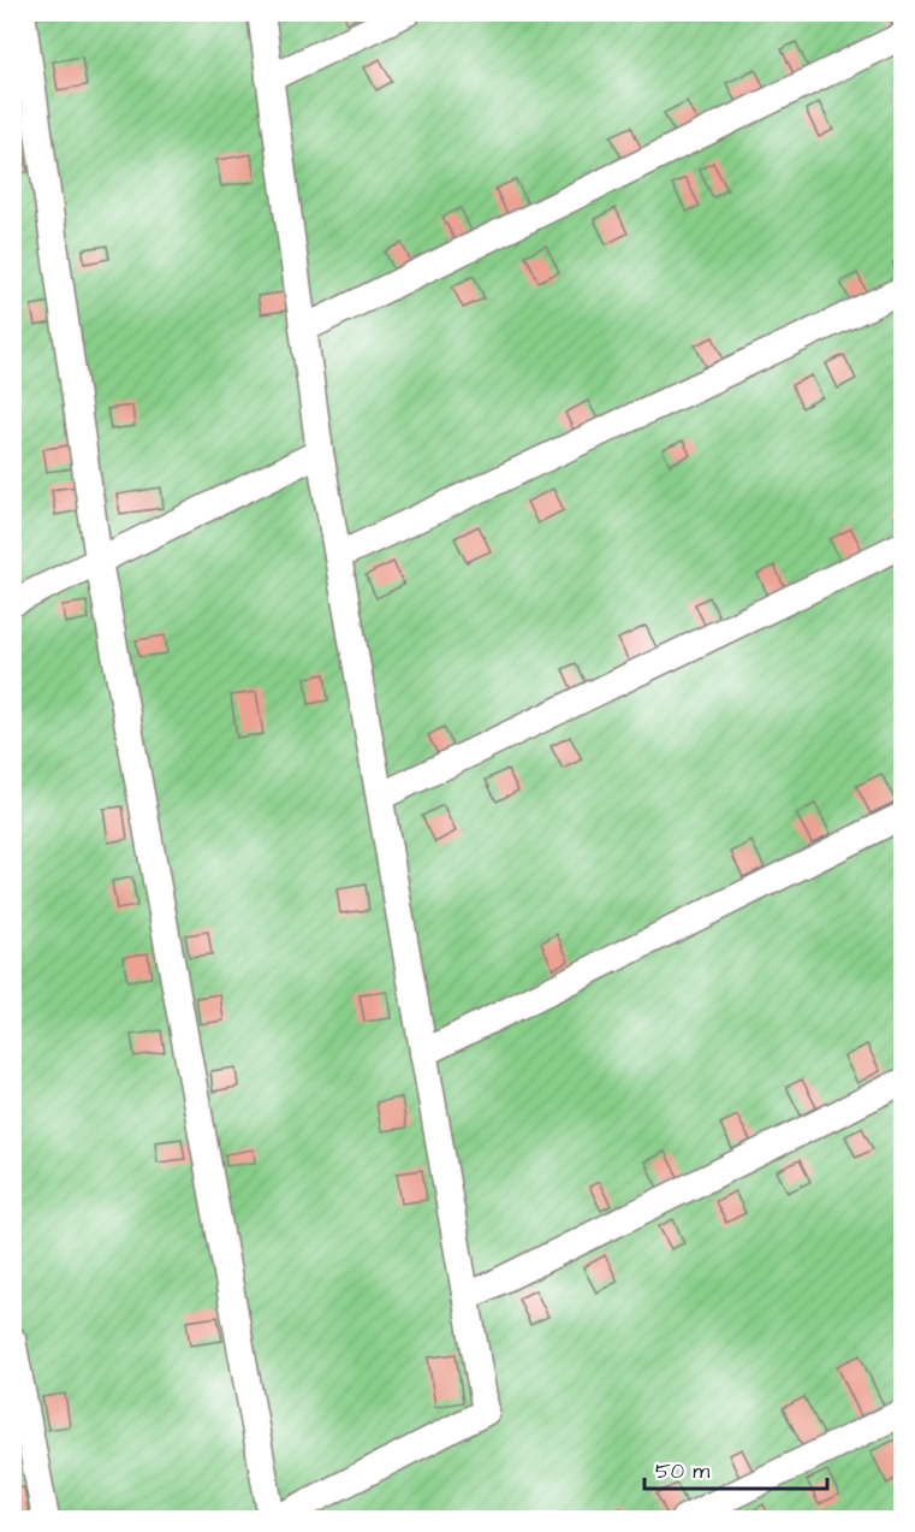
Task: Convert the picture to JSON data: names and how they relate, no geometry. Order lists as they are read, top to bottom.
{
  "scale_bar": "50 m"
}
